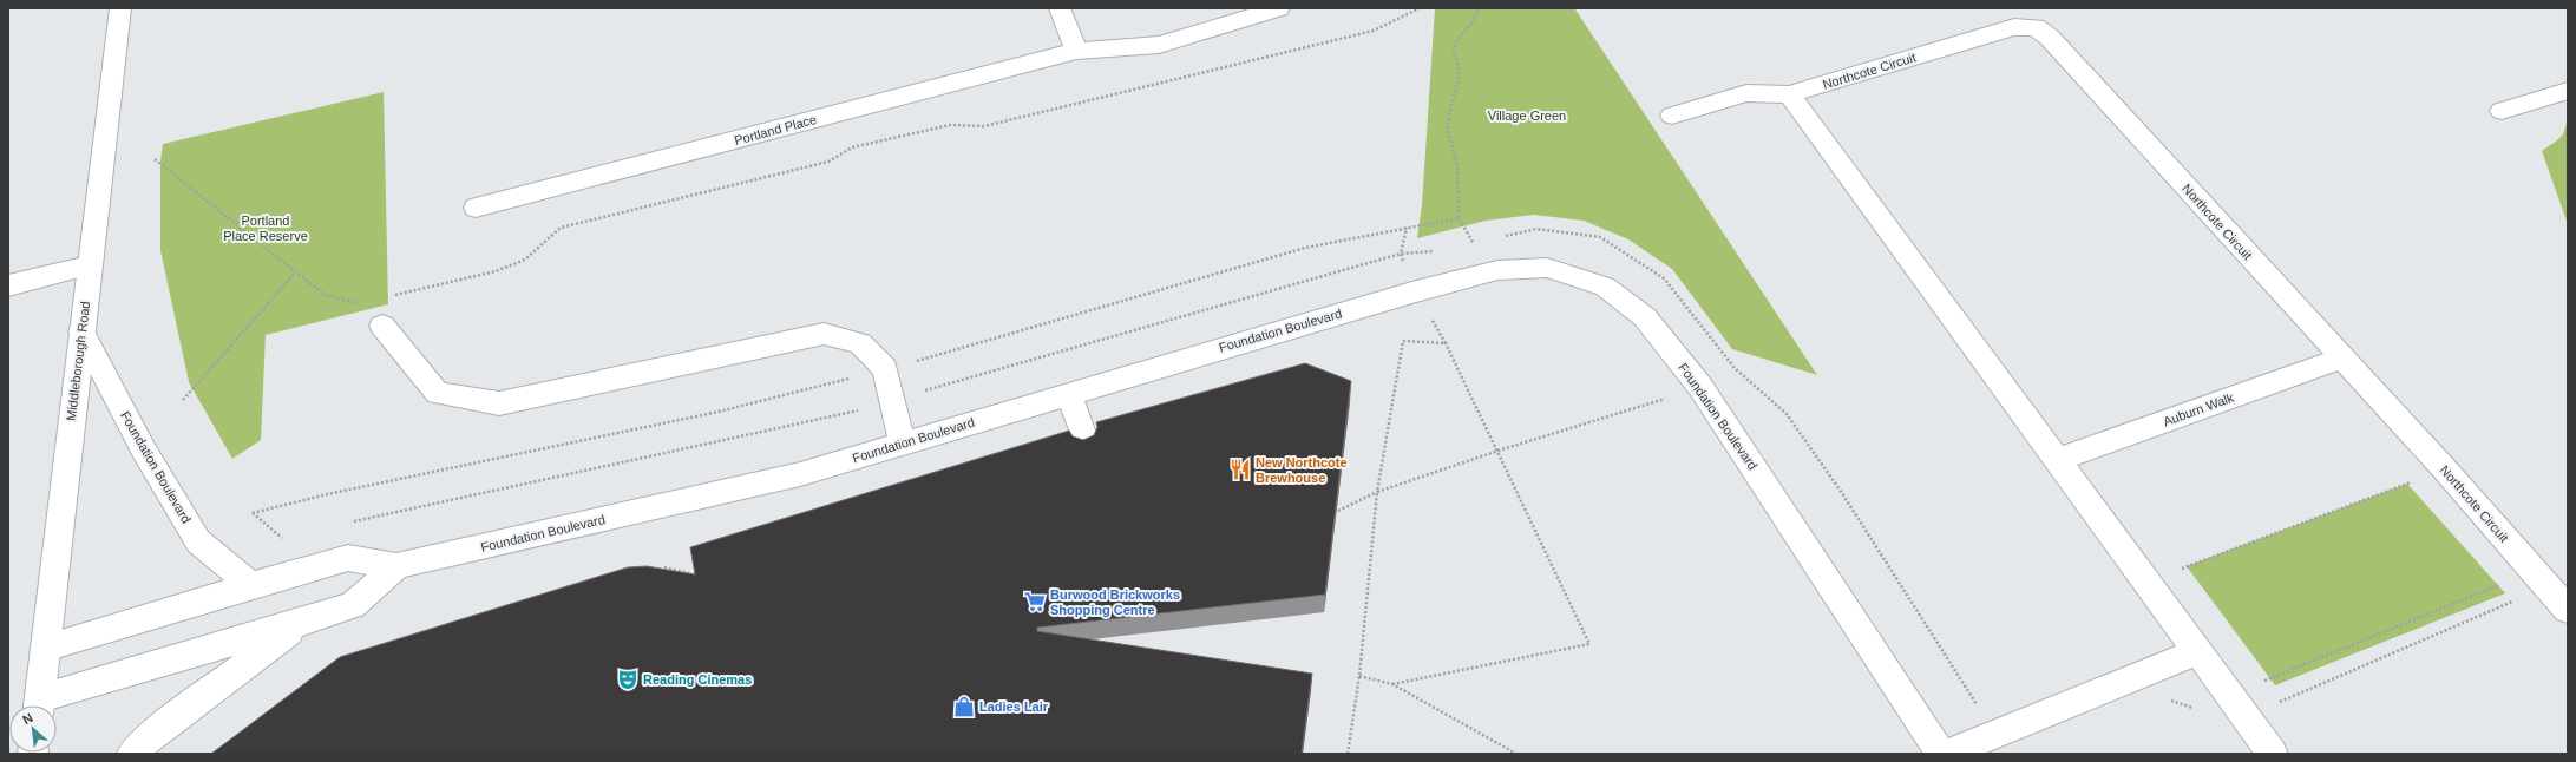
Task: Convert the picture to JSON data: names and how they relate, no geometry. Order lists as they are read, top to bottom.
{
  "streets": {
    "street": [
      "Northcote Circuit",
      "Portland Place",
      "Foundation Boulevard",
      "Middleborough Road",
      "Auburn Walk"
    ]
  },
  "crossings": [
    ["Northcote Circuit", "Auburn Walk"],
    ["Foundation Boulevard", "Middleborough Road"]
  ],
  "parks": ["Village Green", "Portland Place Reserve"],
  "places": {
    "restaurant": ["New Northcote Brewhouse"],
    "supermarket": ["Burwood Brickworks Shopping Centre"],
    "theatre": ["Reading Cinemas"],
    "shop": ["Ladies Lair"]
  },
  "north": "top left"
}
